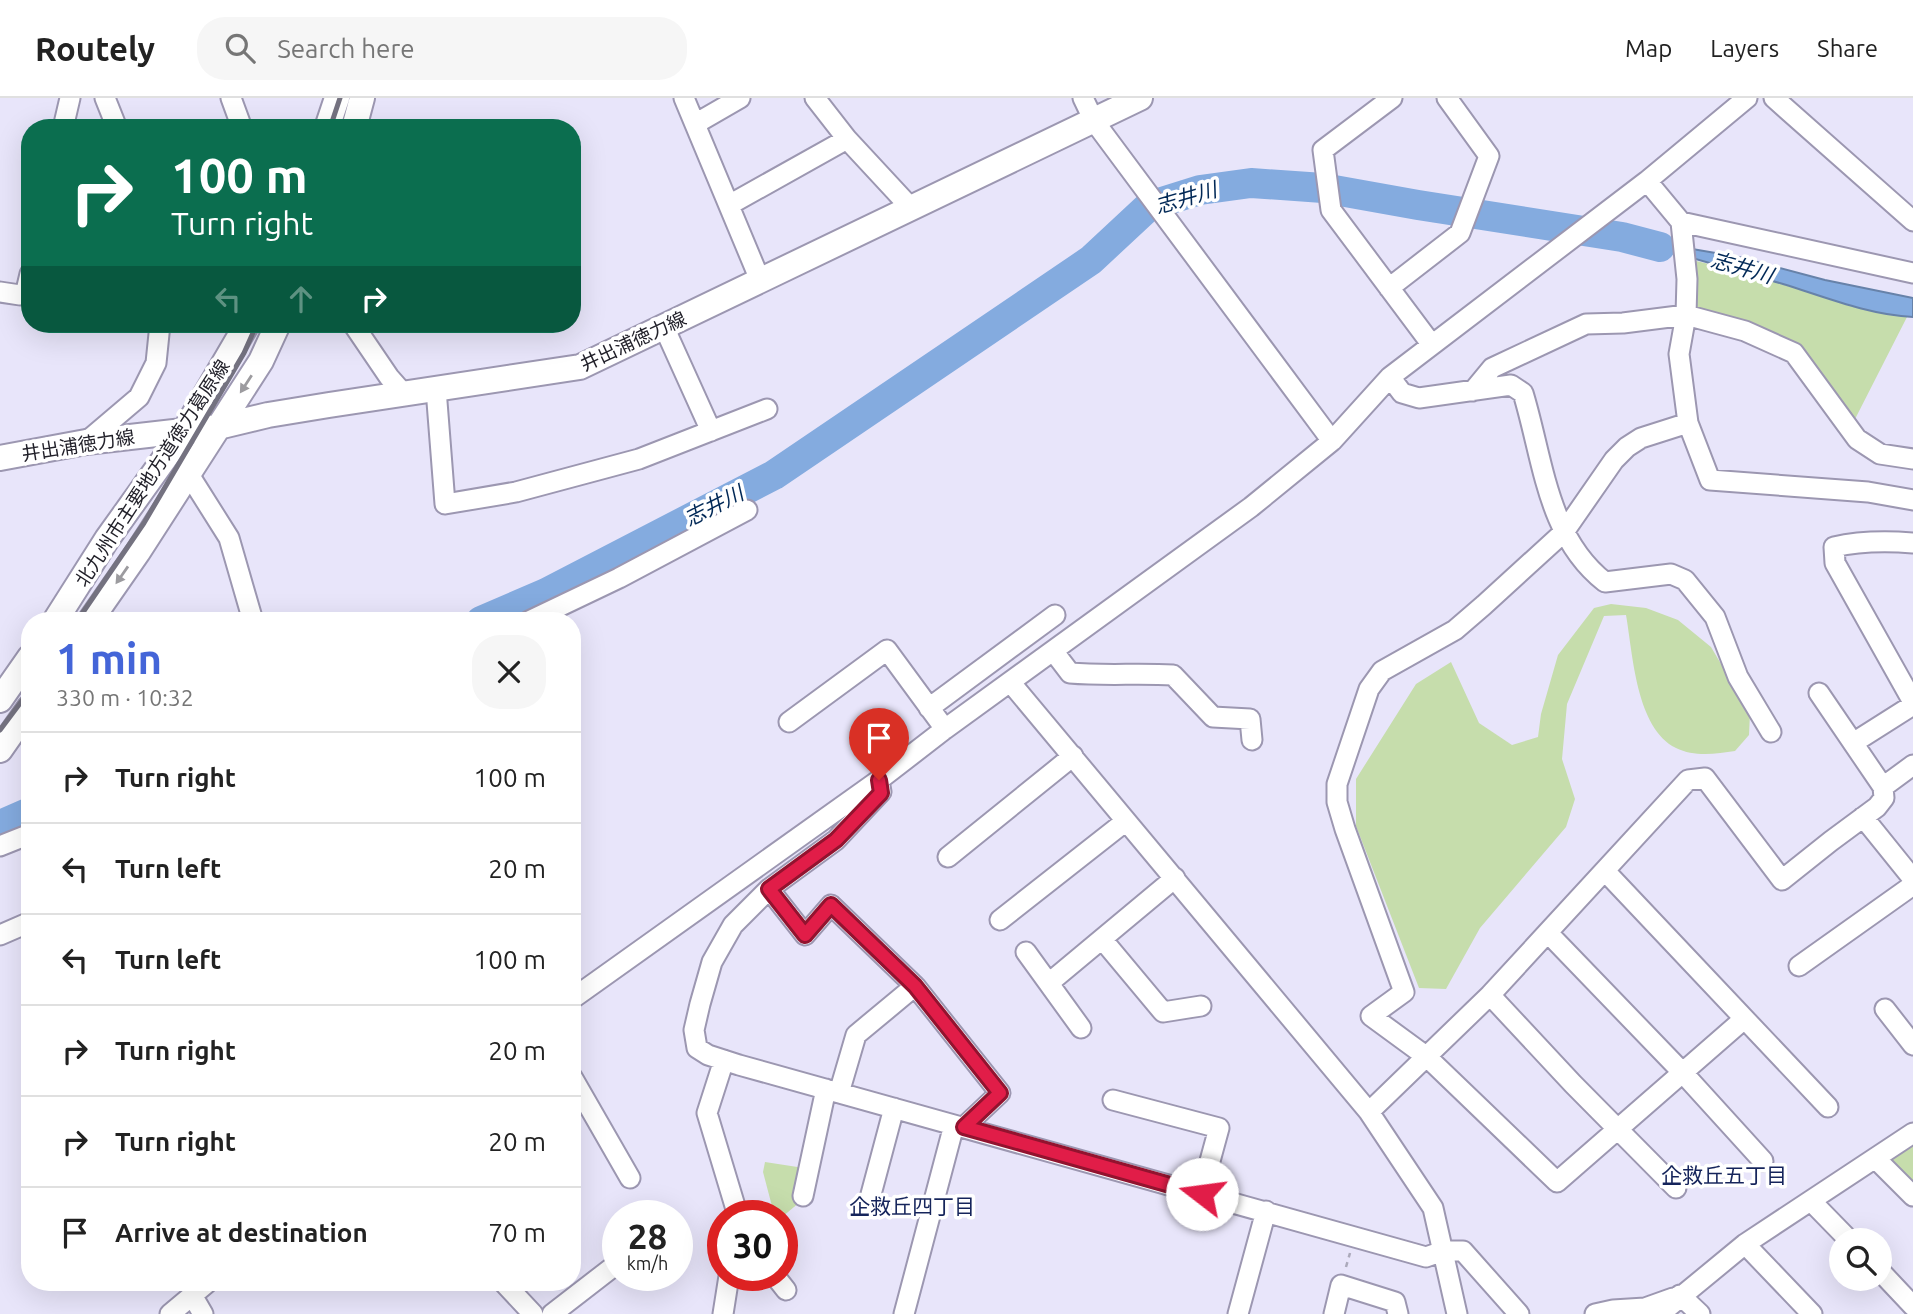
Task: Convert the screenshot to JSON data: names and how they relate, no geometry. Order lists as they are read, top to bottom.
{
  "streets": {
    "main road": ["井出浦徳力線", "北九州市主要地方道徳力葛原線"]
  },
  "crossings": [
    ["井出浦徳力線", "北九州市主要地方道徳力葛原線"]
  ],
  "districts": ["企救丘五丁目", "企救丘四丁目"],
  "water": ["志井川"],
  "page": {
    "header": "Routely",
    "search": "Search here",
    "nav": ["Map", "Layers", "Share"],
    "turn": ["100 m", "Turn right"],
    "heading": ["1 min", "330 m · 10:32"],
    "list": [
      {
        "name": "Turn right",
        "value": "100 m"
      },
      {
        "name": "Turn left",
        "value": "20 m"
      },
      {
        "name": "Turn left",
        "value": "100 m"
      },
      {
        "name": "Turn right",
        "value": "20 m"
      },
      {
        "name": "Turn right",
        "value": "20 m"
      },
      {
        "name": "Arrive at destination",
        "value": "70 m"
      }
    ],
    "speed": "28 km/h",
    "limit": "30"
  }
}
